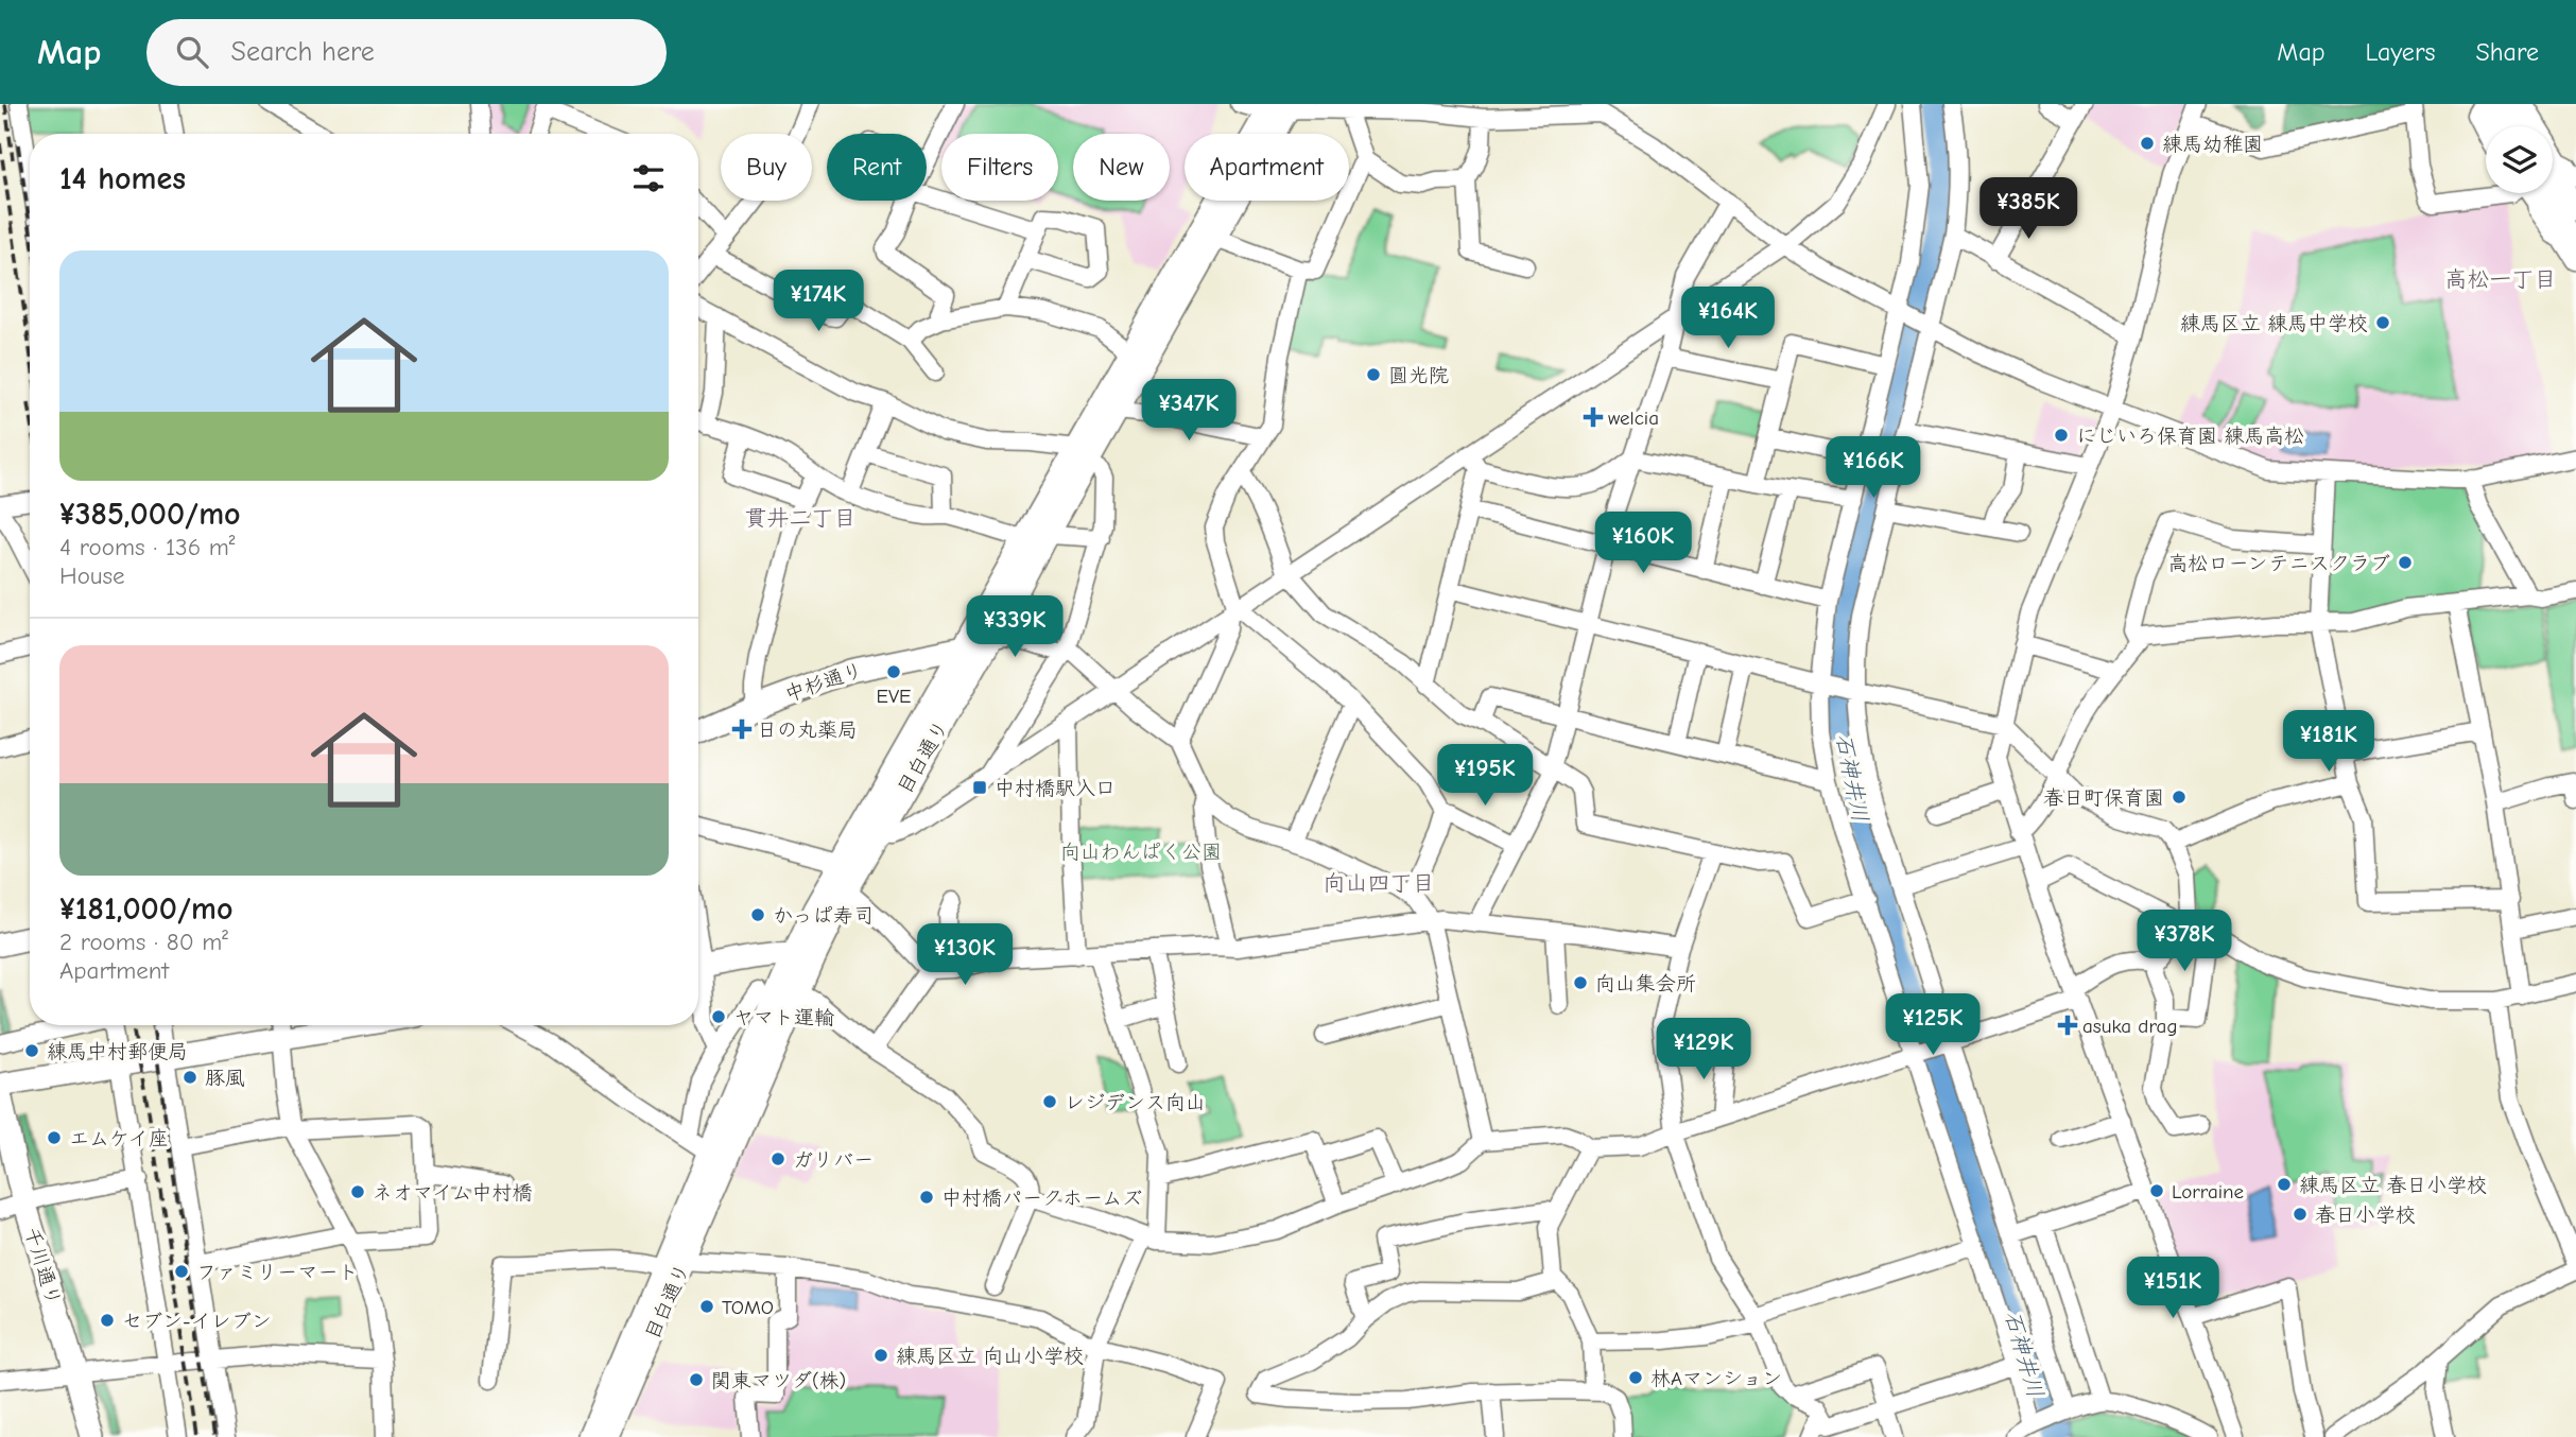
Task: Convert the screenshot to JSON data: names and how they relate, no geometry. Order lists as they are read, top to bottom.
{
  "streets": {
    "main road": ["中杉通り", "目白通り", "千川通り"]
  },
  "crossings": [
    ["中杉通り", "目白通り"]
  ],
  "districts": ["高松一丁目", "貫井二丁目", "向山四丁目"],
  "water": ["石神井川"],
  "parks": ["向山わんぱく公園"],
  "places": {
    "other": [
      "練馬幼稚園",
      "練馬区立 練馬中学校",
      "圓光院",
      "にじいろ保育園 練馬高松",
      "高松ローンテニスクラブ",
      "EVE",
      "春日町保育園",
      "かっぱ寿司",
      "向山集会所",
      "ヤマト運輸",
      "練馬中村郵便局",
      "豚風",
      "レジデンス向山",
      "エムケイ座",
      "ガリバー",
      "練馬区立 春日小学校",
      "Lorraine",
      "ネオマイム中村橋",
      "中村橋パークホームズ",
      "春日小学校",
      "ファミリーマート",
      "TOMO",
      "セブン-イレブン",
      "練馬区立 向山小学校",
      "林Aマンション",
      "関東マツダ(株)"
    ],
    "health": ["welcia", "日の丸薬局", "asuka drag"],
    "transit": ["中村橋駅入口"]
  },
  "page": {
    "header": "Map",
    "search": "Search here",
    "nav": ["Map", "Layers", "Share"],
    "chip": [
      "Buy",
      "Rent",
      "Filters",
      "New",
      "Apartment"
    ],
    "heading": "14 homes",
    "price": [
      "¥385K",
      "¥174K",
      "¥164K",
      "¥347K",
      "¥166K",
      "¥160K",
      "¥339K",
      "¥181K",
      "¥195K",
      "¥378K",
      "¥130K",
      "¥125K",
      "¥129K",
      "¥151K"
    ],
    "list": [
      {
        "name": "¥385,000/mo",
        "note": "4 rooms · 136 m² · House"
      },
      {
        "name": "¥181,000/mo",
        "note": "2 rooms · 80 m² · Apartment"
      }
    ]
  }
}
